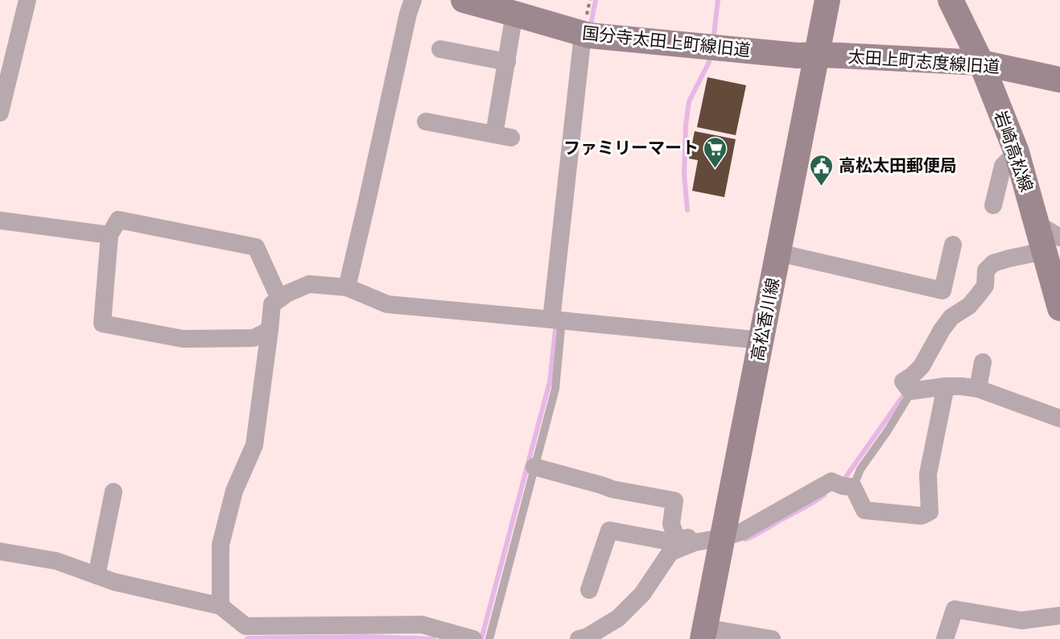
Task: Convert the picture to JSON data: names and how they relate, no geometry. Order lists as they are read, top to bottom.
{
  "streets": {
    "main road": [
      "国分寺太田上町線旧道",
      "太田上町志度線旧道",
      "岩崎高松線",
      "高松香川線"
    ]
  },
  "crossings": [
    ["国分寺太田上町線旧道", "太田上町志度線旧道"],
    ["国分寺太田上町線旧道", "高松香川線"],
    ["太田上町志度線旧道", "岩崎高松線"],
    ["太田上町志度線旧道", "高松香川線"]
  ],
  "places": {
    "supermarket": ["ファミリーマート"],
    "public building": ["高松太田郵便局"]
  }
}
